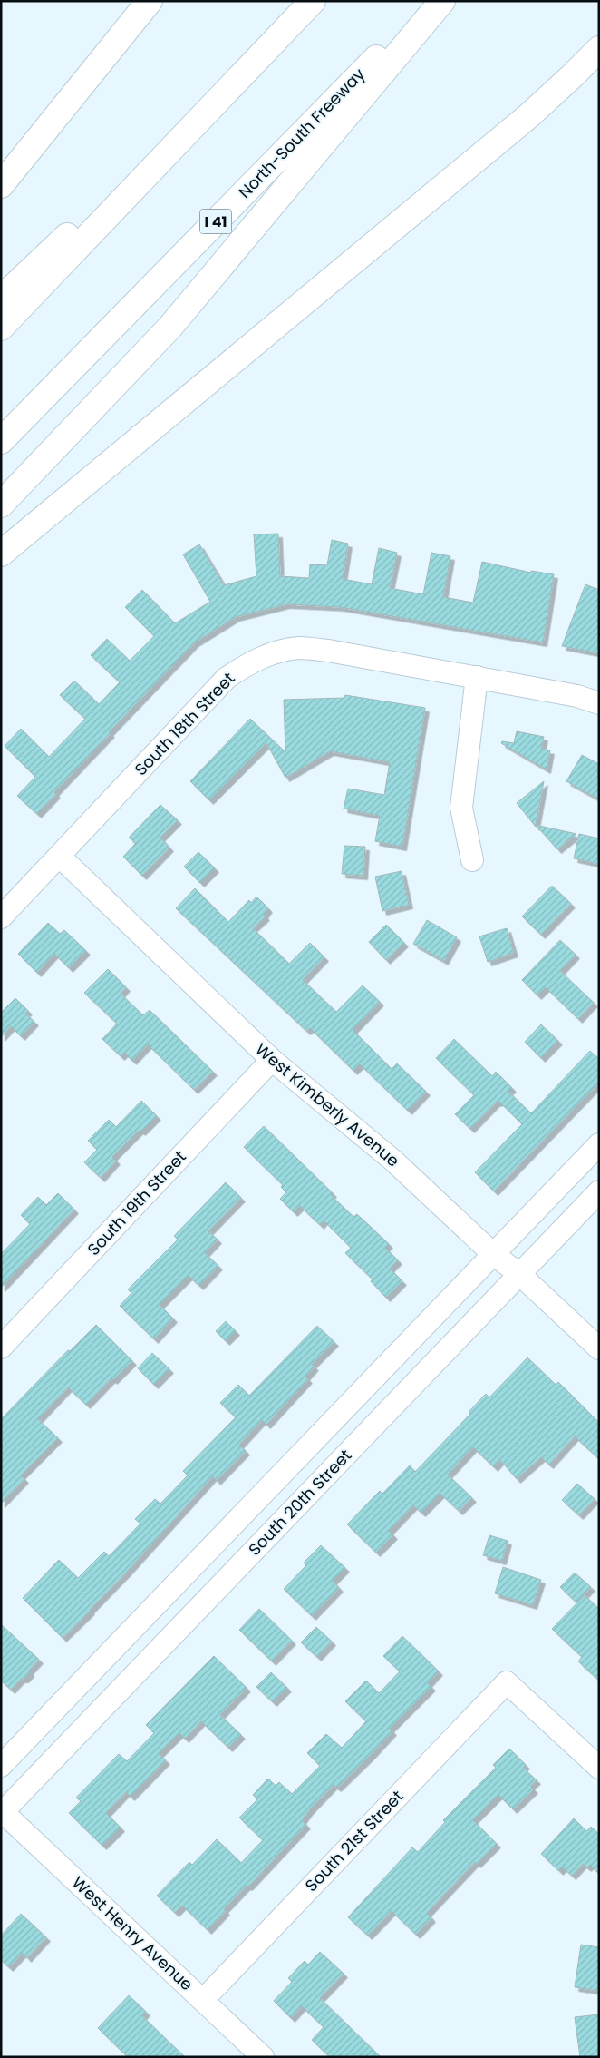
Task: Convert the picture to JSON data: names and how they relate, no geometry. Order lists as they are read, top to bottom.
{
  "streets": {
    "highway": ["North-South Freeway", "I 41"],
    "street": [
      "South 18th Street",
      "West Kimberly Avenue",
      "South 19th Street",
      "South 20th Street",
      "South 21st Street",
      "West Henry Avenue"
    ]
  },
  "crossings": [
    ["South 18th Street", "West Kimberly Avenue"],
    ["West Kimberly Avenue", "South 19th Street"],
    ["West Kimberly Avenue", "South 20th Street"],
    ["South 20th Street", "West Henry Avenue"],
    ["South 21st Street", "West Henry Avenue"]
  ]
}
